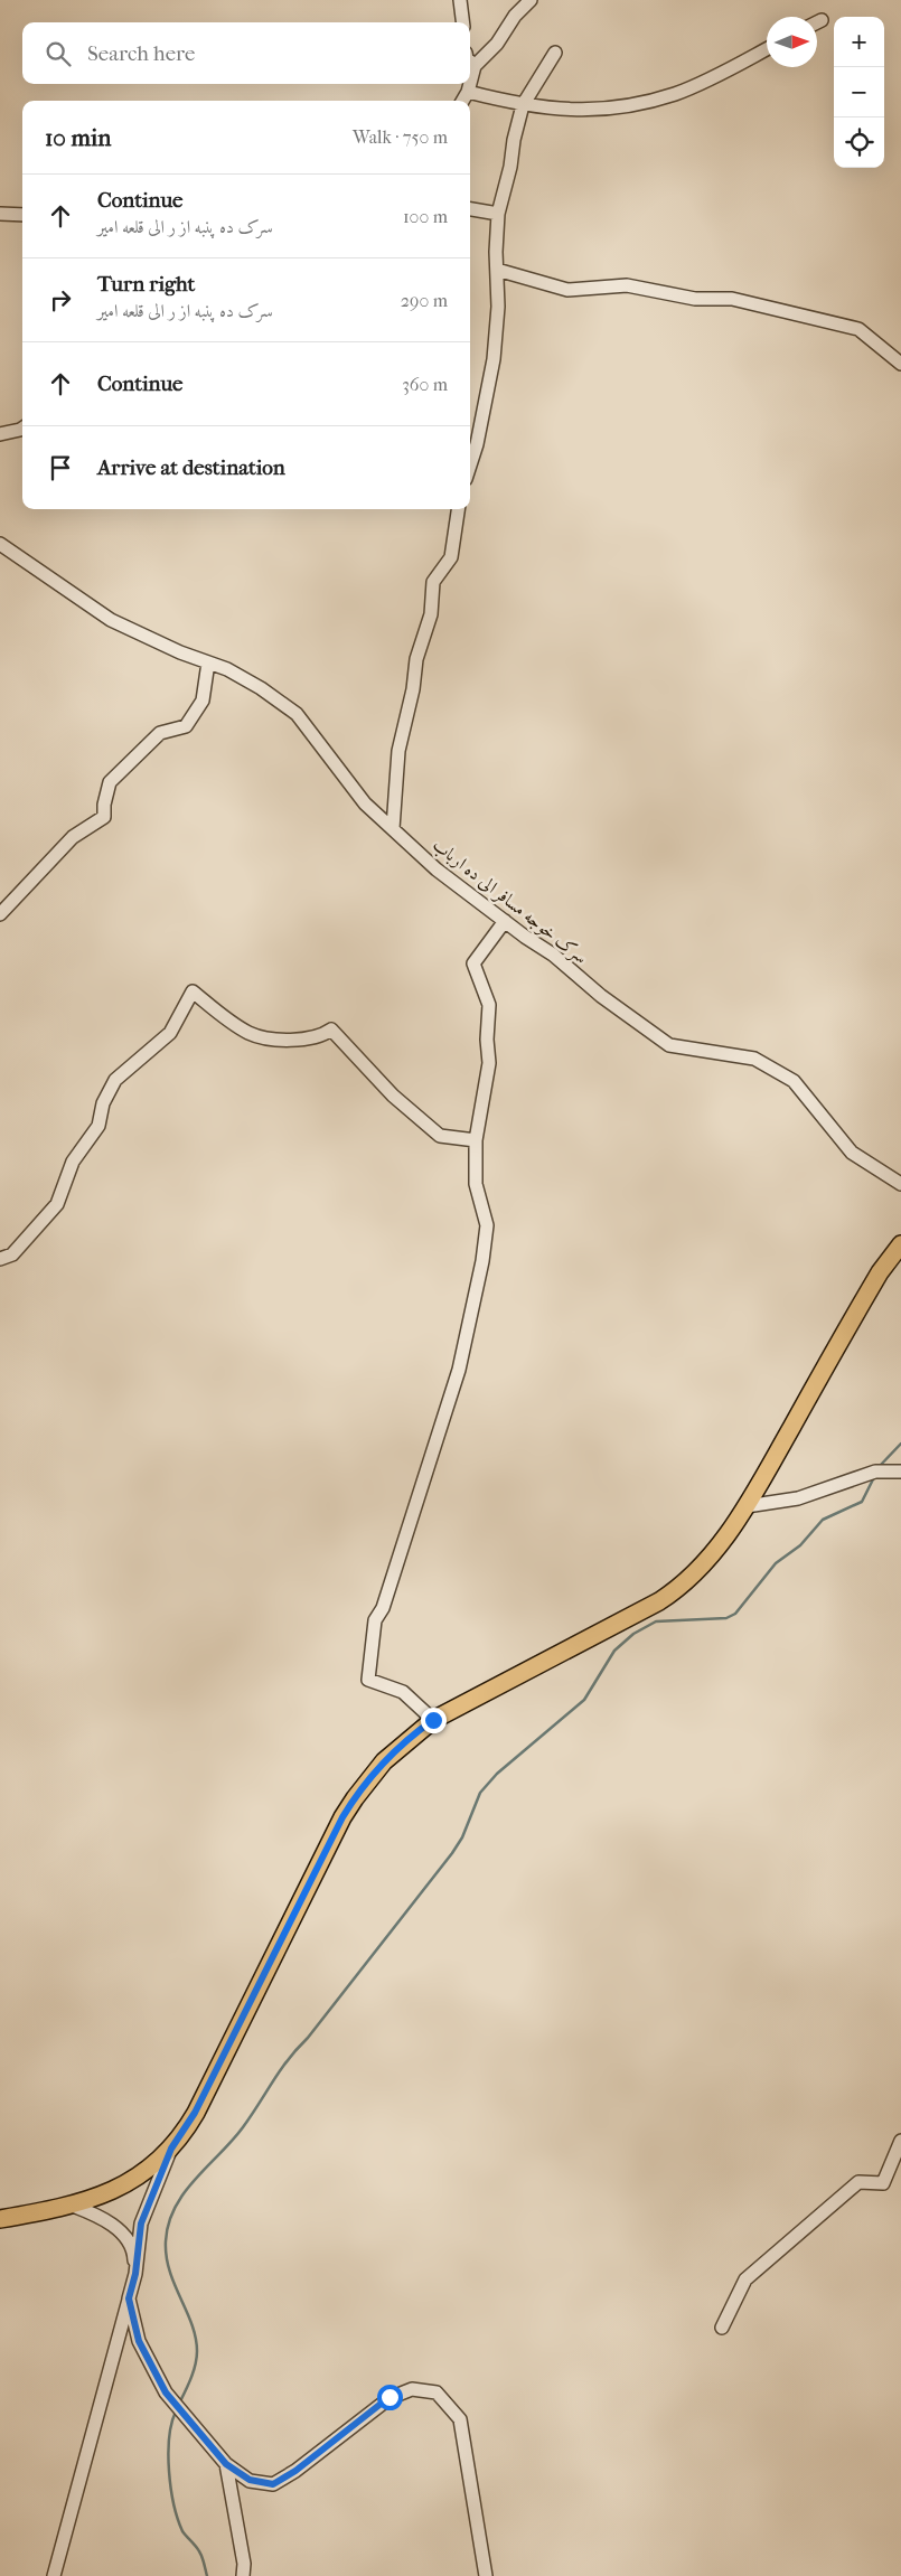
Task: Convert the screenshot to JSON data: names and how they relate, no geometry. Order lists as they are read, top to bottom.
{
  "streets": {
    "street": ["سرک خوجه مسافر الی ده ارباب"]
  },
  "north": "right",
  "page": {
    "map_buttons": ["+", "−"],
    "search": "Search here",
    "heading": ["10 min", "Walk · 750 m"],
    "list": [
      ["Continue", "سرک ده پنبه از ر الی قلعه امیر", "100 m"],
      ["Turn right", "سرک ده پنبه از ر الی قلعه امیر", "290 m"],
      ["Continue", "360 m"],
      "Arrive at destination"
    ]
  }
}
